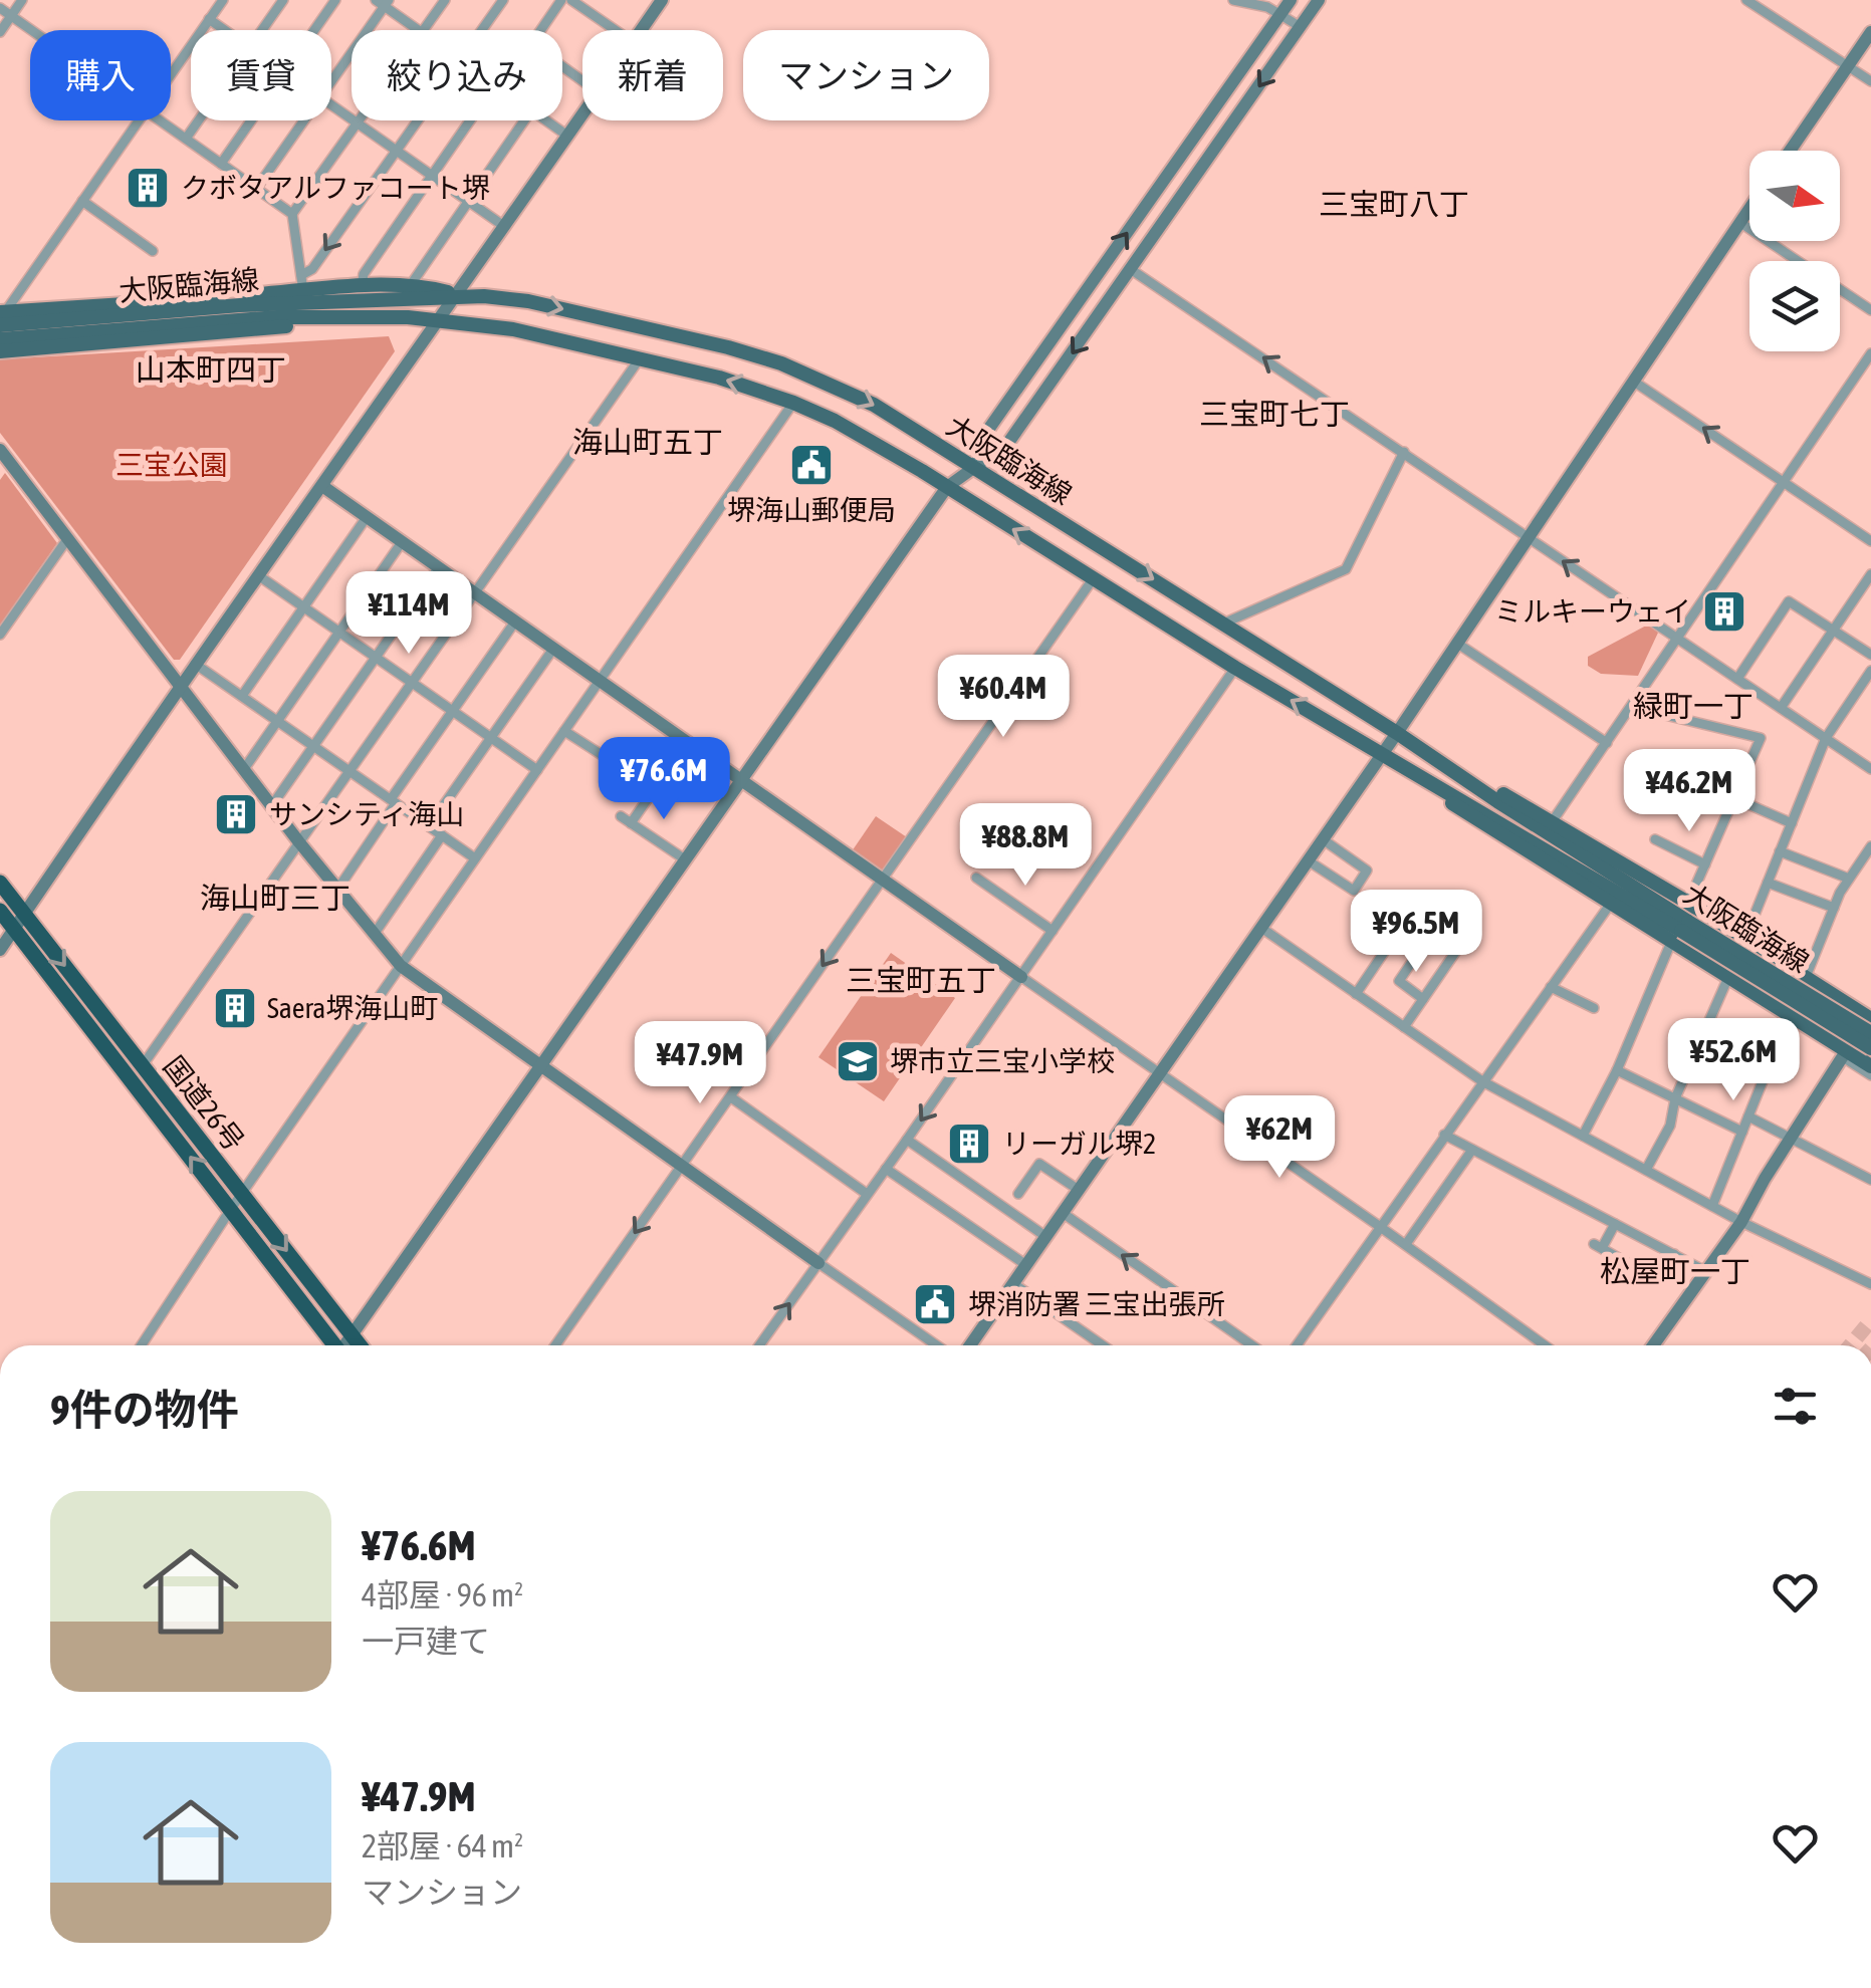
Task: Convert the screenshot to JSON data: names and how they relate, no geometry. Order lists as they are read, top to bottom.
{
  "streets": {
    "highway": ["国道26号"],
    "main road": ["大阪臨海線"]
  },
  "districts": [
    "三宝町八丁",
    "山本町四丁",
    "三宝町七丁",
    "海山町五丁",
    "緑町一丁",
    "海山町三丁",
    "三宝町五丁",
    "松屋町一丁"
  ],
  "parks": ["三宝公園"],
  "places": {
    "building": [
      "クボタアルファコート堺",
      "ミルキーウェイ",
      "サンシティ海山",
      "Saera堺海山町",
      "リーガル堺2"
    ],
    "public building": ["堺海山郵便局", "堺消防署 三宝出張所"],
    "school or university": ["堺市立三宝小学校"]
  },
  "north": "right",
  "page": {
    "chip": [
      "購入",
      "賃貸",
      "絞り込み",
      "新着",
      "マンション"
    ],
    "price": [
      "¥114M",
      "¥60.4M",
      "¥76.6M",
      "¥46.2M",
      "¥88.8M",
      "¥96.5M",
      "¥52.6M",
      "¥47.9M",
      "¥62M"
    ],
    "heading": "9件の物件",
    "list": [
      {
        "name": "¥76.6M",
        "note": "4部屋 · 96 m² · 一戸建て"
      },
      {
        "name": "¥47.9M",
        "note": "2部屋 · 64 m² · マンション"
      }
    ]
  }
}
